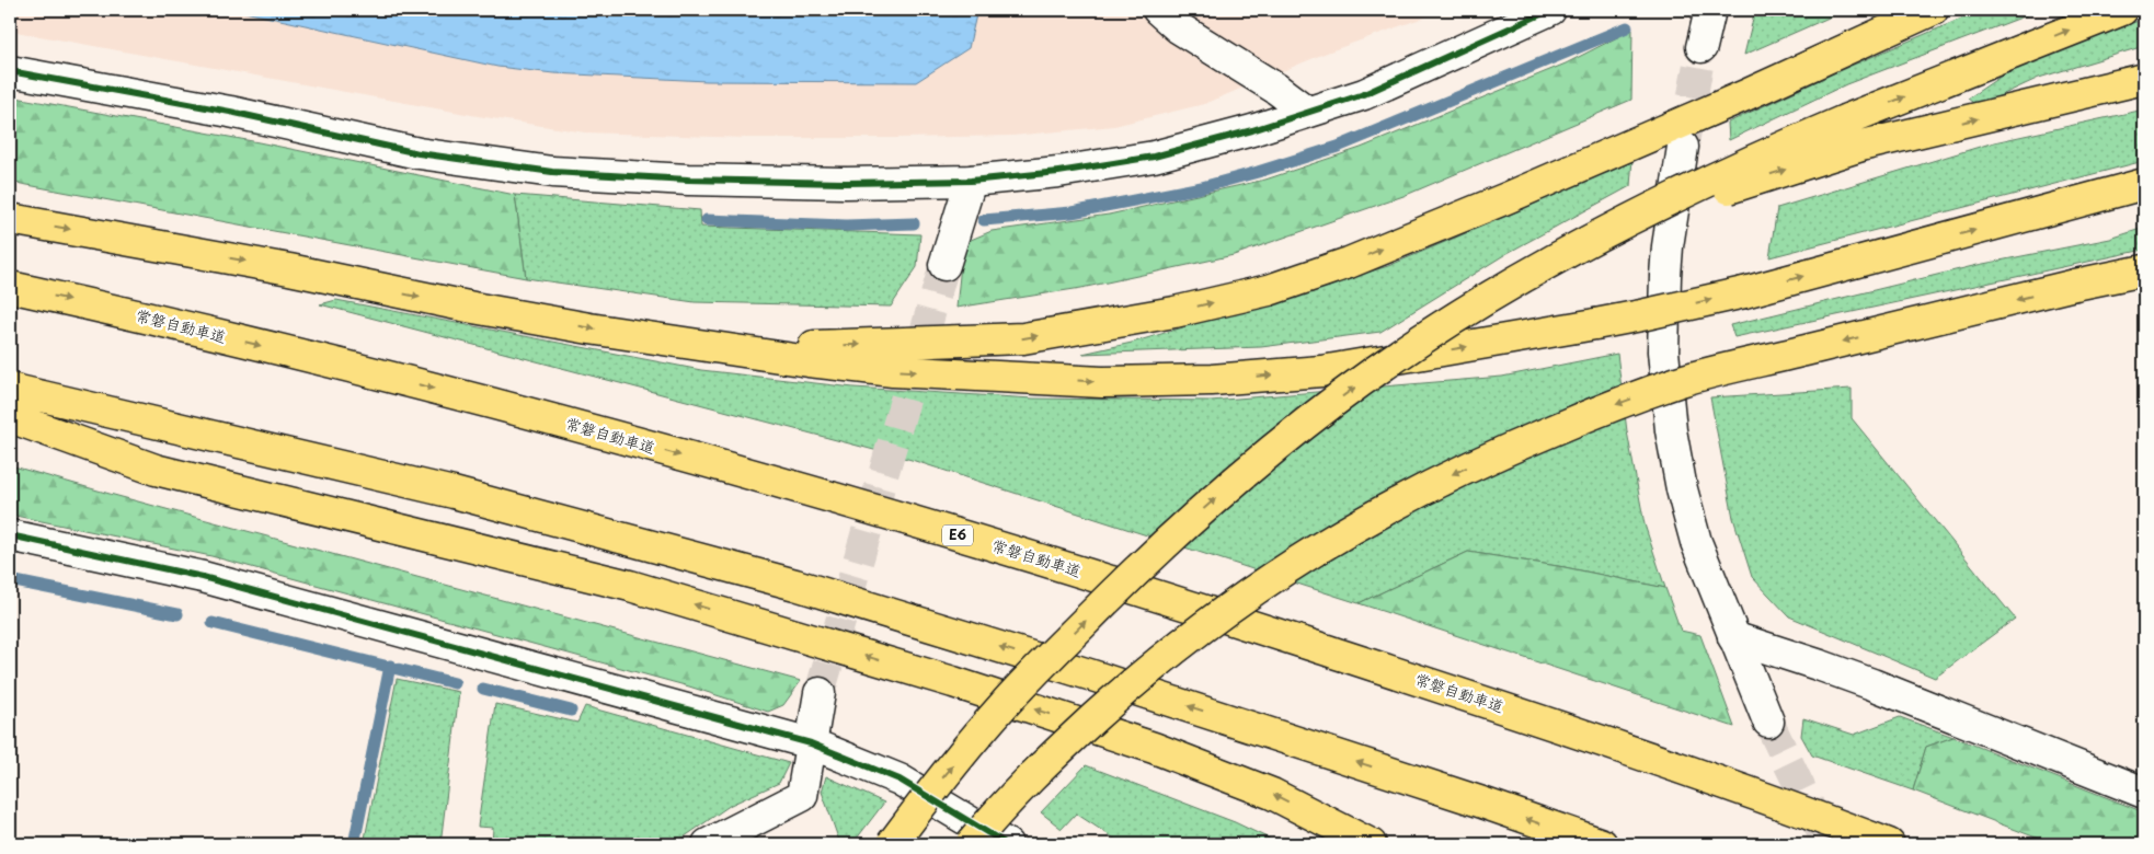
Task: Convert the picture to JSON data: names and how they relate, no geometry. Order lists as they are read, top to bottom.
{
  "streets": {
    "highway": ["常磐自動車道", "E6"]
  }
}
